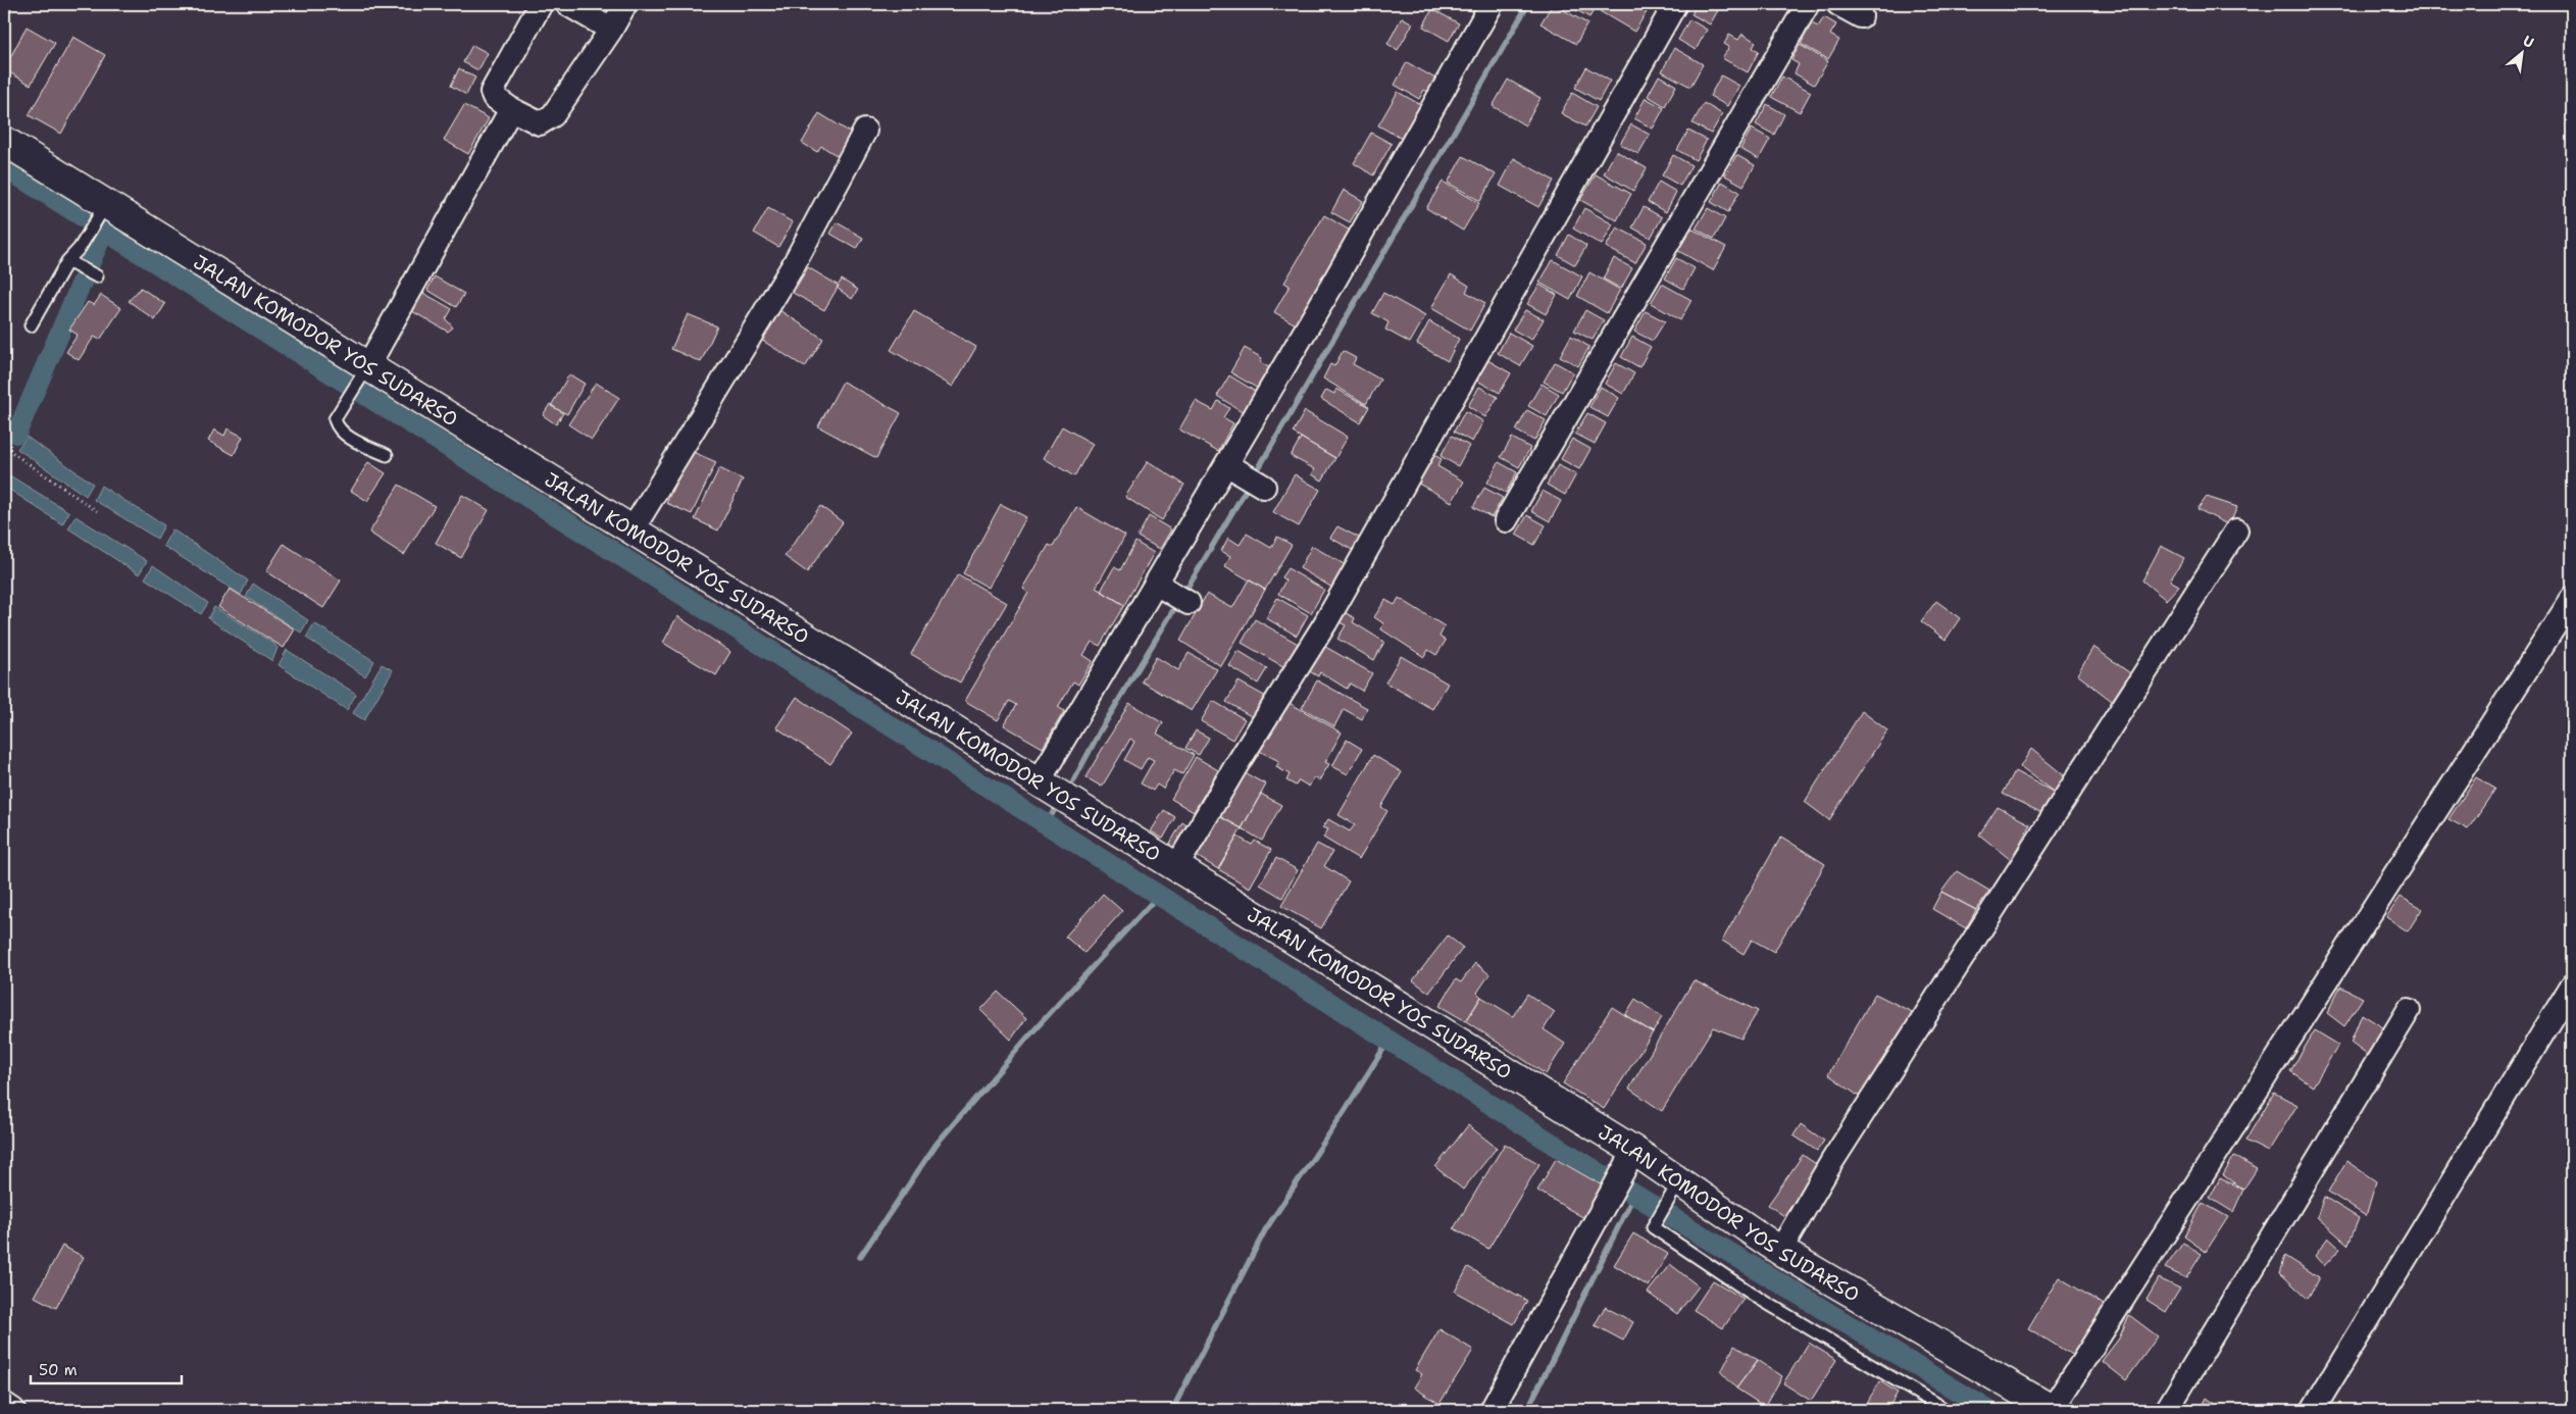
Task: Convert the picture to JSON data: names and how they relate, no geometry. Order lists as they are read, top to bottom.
{
  "streets": {
    "street": ["JALAN KOMODOR YOS SUDARSO"]
  },
  "scale_bar": "50 m",
  "north": "top right"
}
